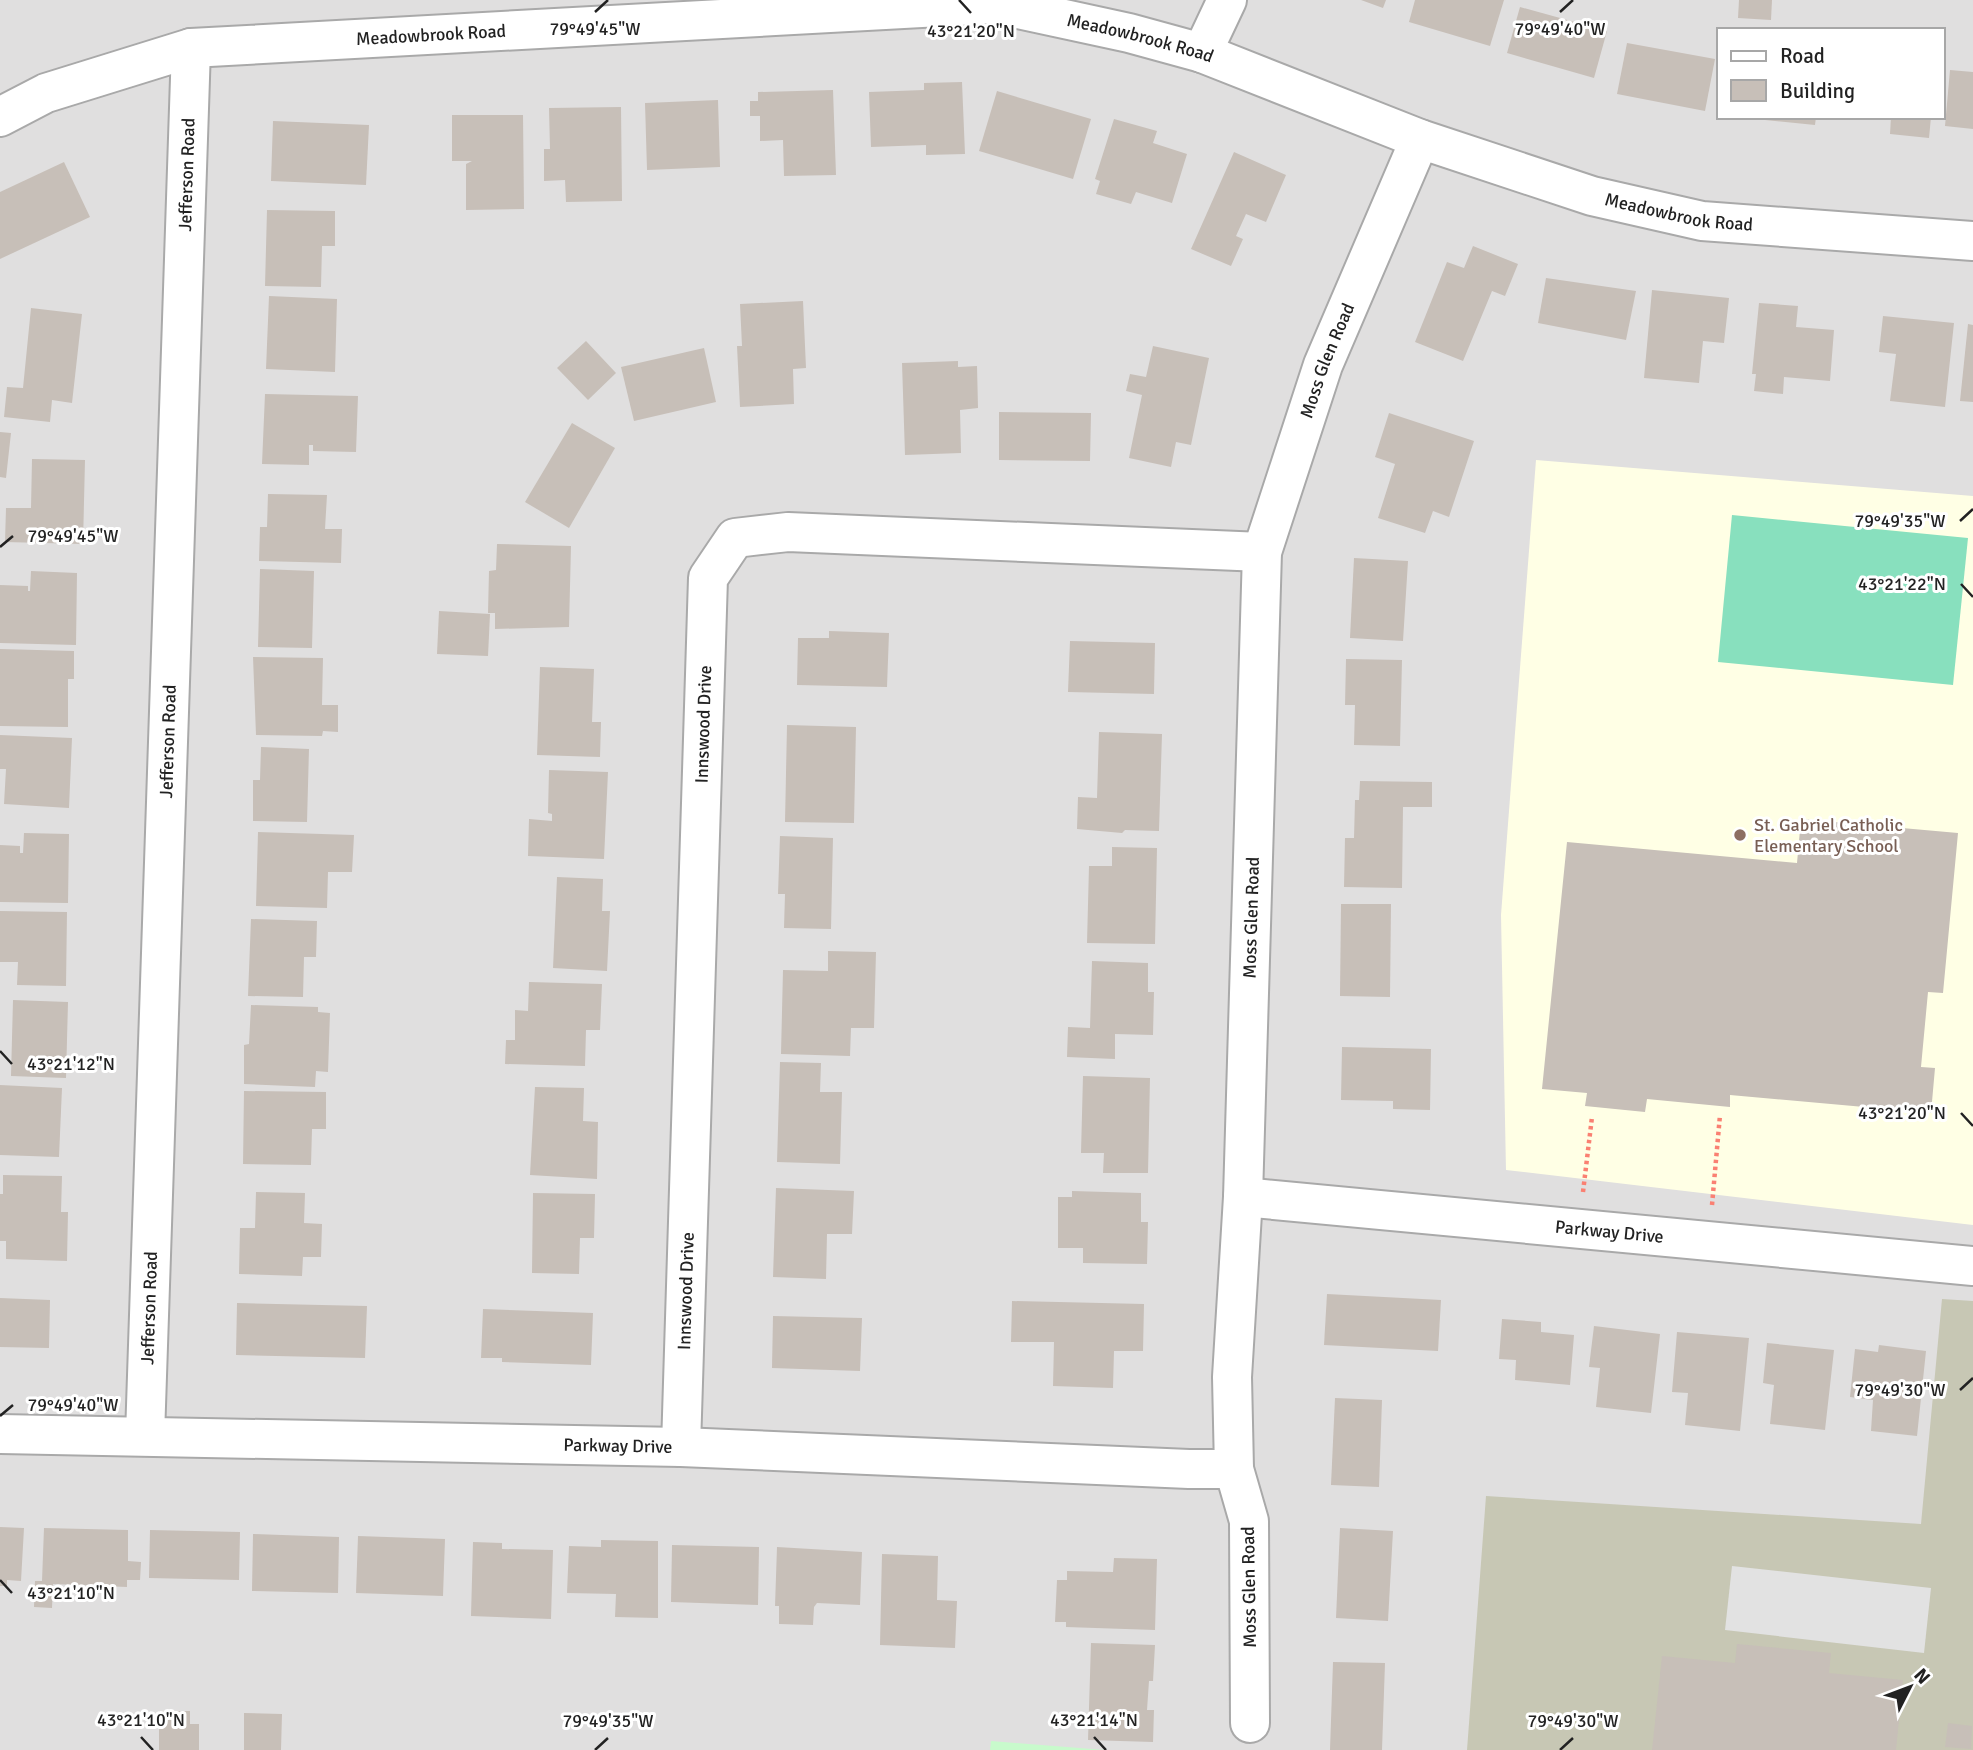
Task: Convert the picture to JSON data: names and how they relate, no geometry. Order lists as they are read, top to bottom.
{
  "streets": {
    "street": [
      "Meadowbrook Road",
      "Jefferson Road",
      "Moss Glen Road",
      "Innswood Drive",
      "Parkway Drive"
    ]
  },
  "crossings": [
    ["Meadowbrook Road", "Jefferson Road"],
    ["Meadowbrook Road", "Moss Glen Road"],
    ["Jefferson Road", "Parkway Drive"],
    ["Moss Glen Road", "Innswood Drive"],
    ["Moss Glen Road", "Parkway Drive"],
    ["Innswood Drive", "Parkway Drive"]
  ],
  "places": ["St. Gabriel Catholic Elementary School"],
  "legend": ["Road", "Building"],
  "north": "top right",
  "coordinates": [
    "79°49'45\"W",
    "79°49'40\"W",
    "43°21'20\"N",
    "79°49'35\"W",
    "43°21'22\"N",
    "43°21'12\"N",
    "79°49'30\"W",
    "43°21'10\"N",
    "43°21'14\"N"
  ]
}
